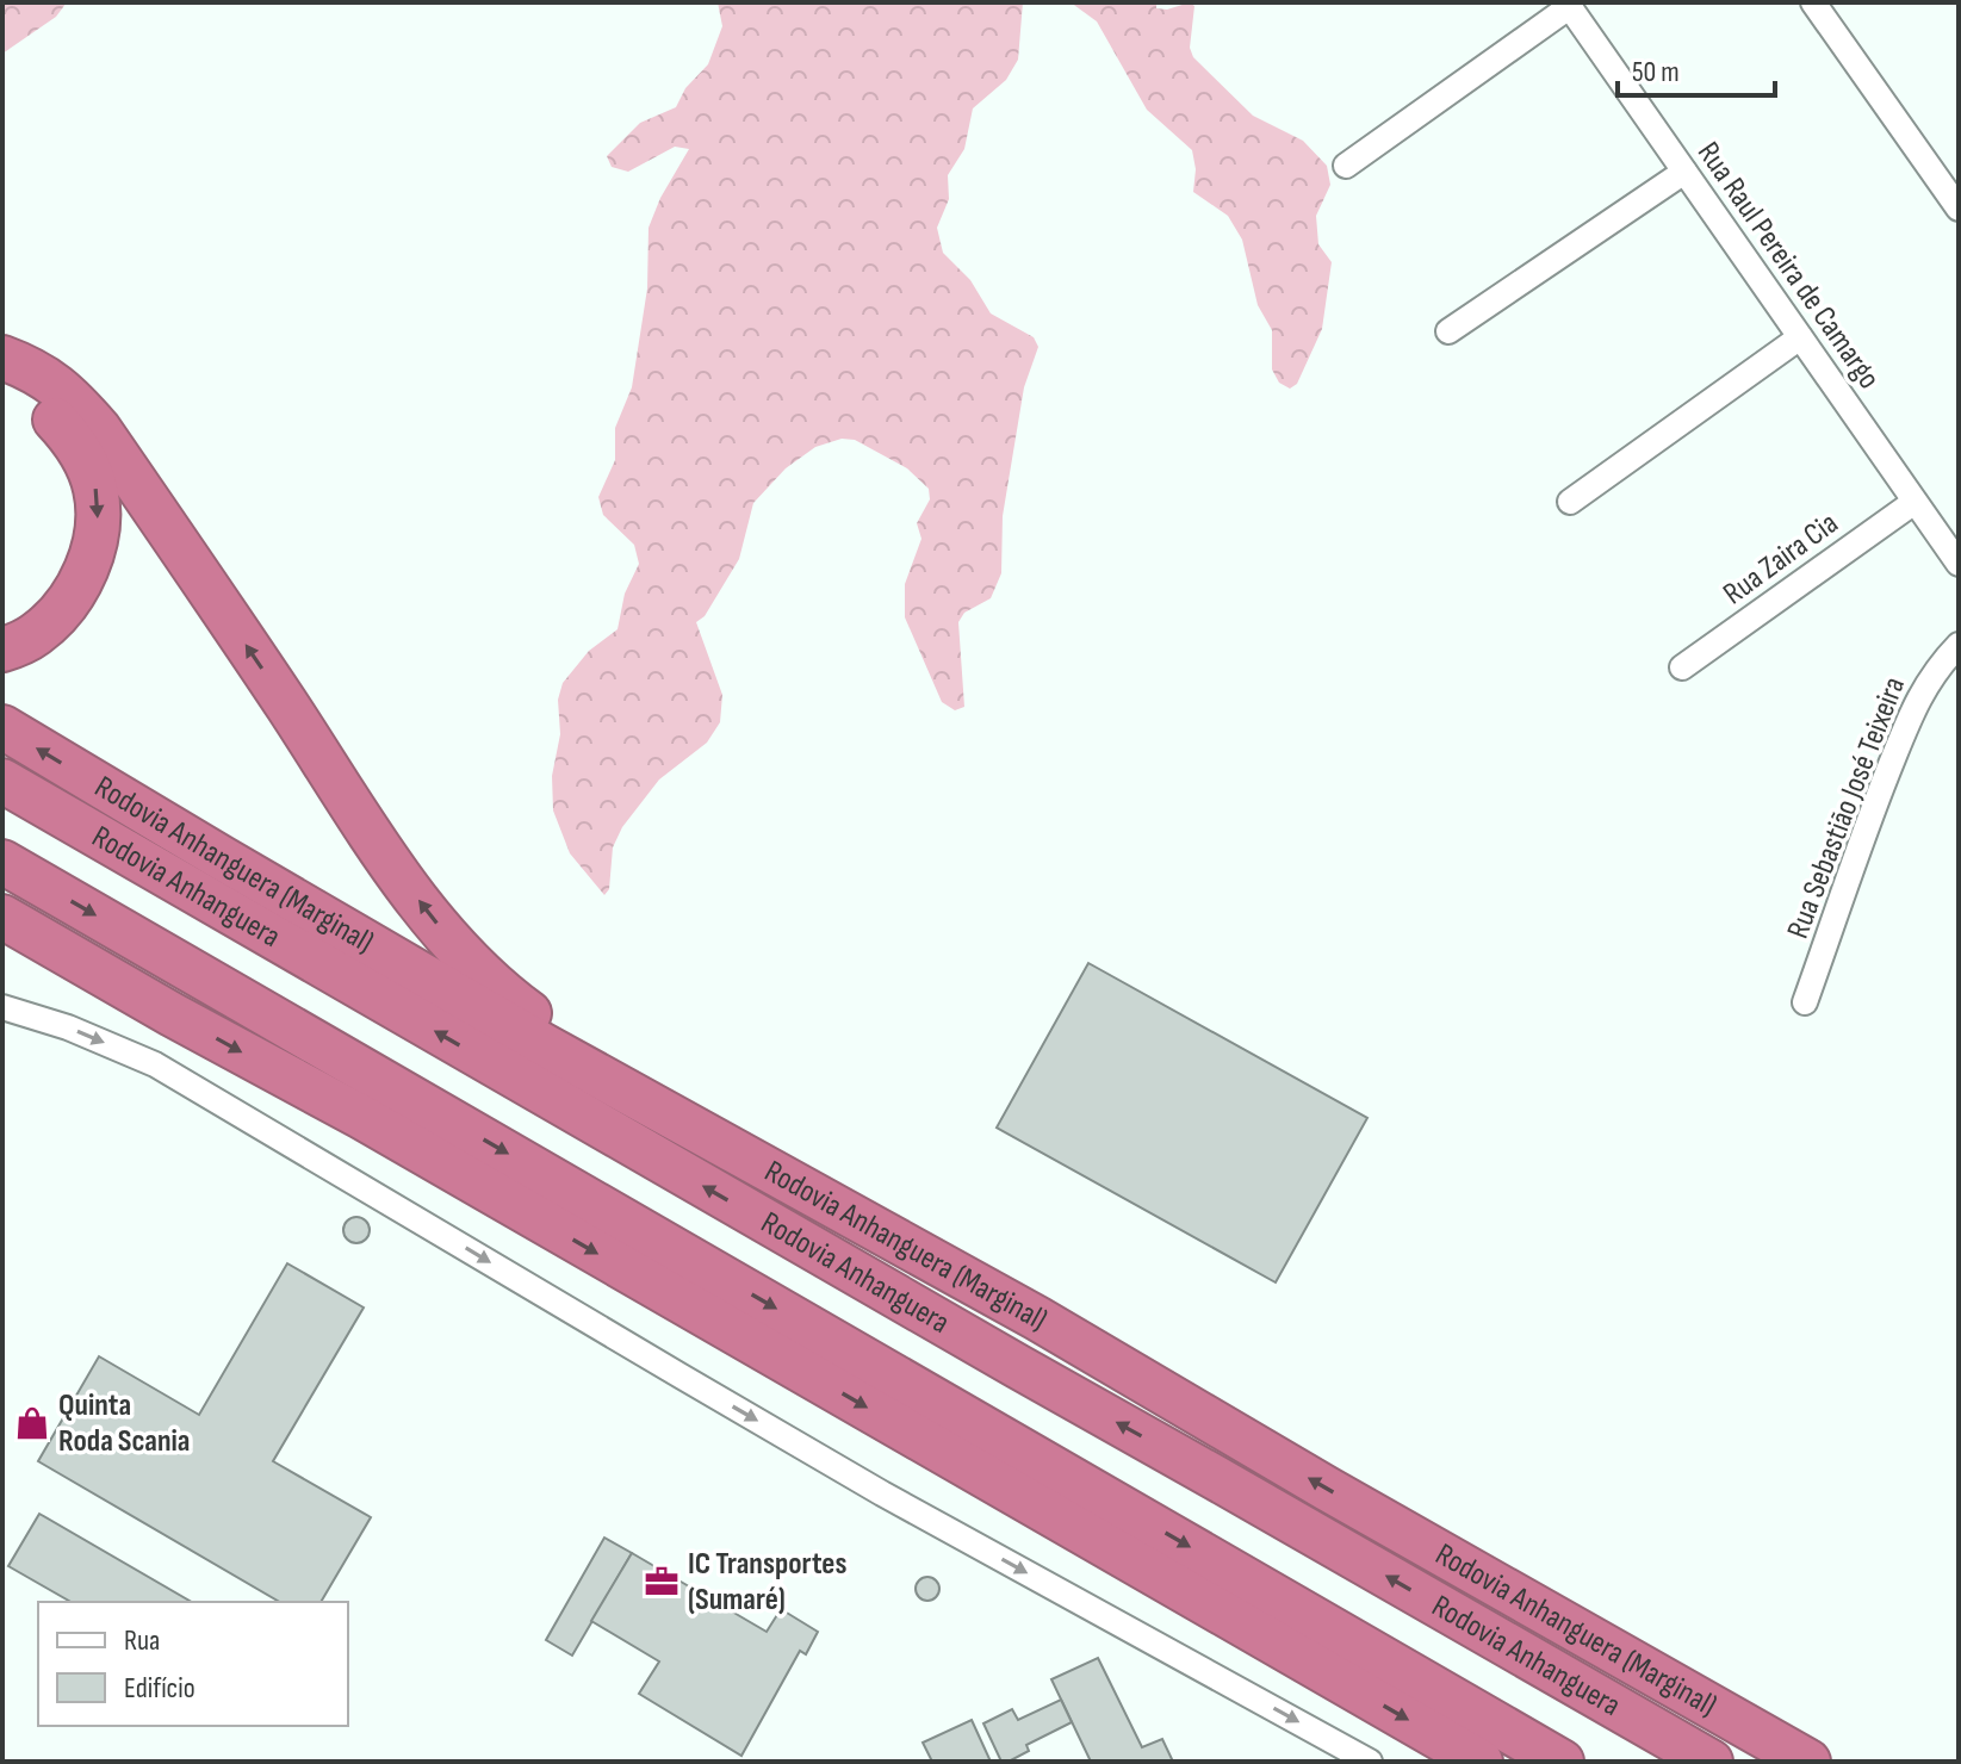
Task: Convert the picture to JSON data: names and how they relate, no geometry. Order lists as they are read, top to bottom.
{
  "streets": {
    "highway": ["Rodovia Anhanguera (Marginal)", "Rodovia Anhanguera"],
    "street": ["Rua Raul Pereira de Camargo", "Rua Zaira Cia", "Rua Sebastião José Teixeira"]
  },
  "crossings": [
    ["Rua Raul Pereira de Camargo", "Rua Zaira Cia"]
  ],
  "places": {
    "shop": ["Quinta Roda Scania"],
    "office": ["IC Transportes (Sumaré)"]
  },
  "legend": ["Rua", "Edifício"],
  "scale_bar": "50 m"
}
